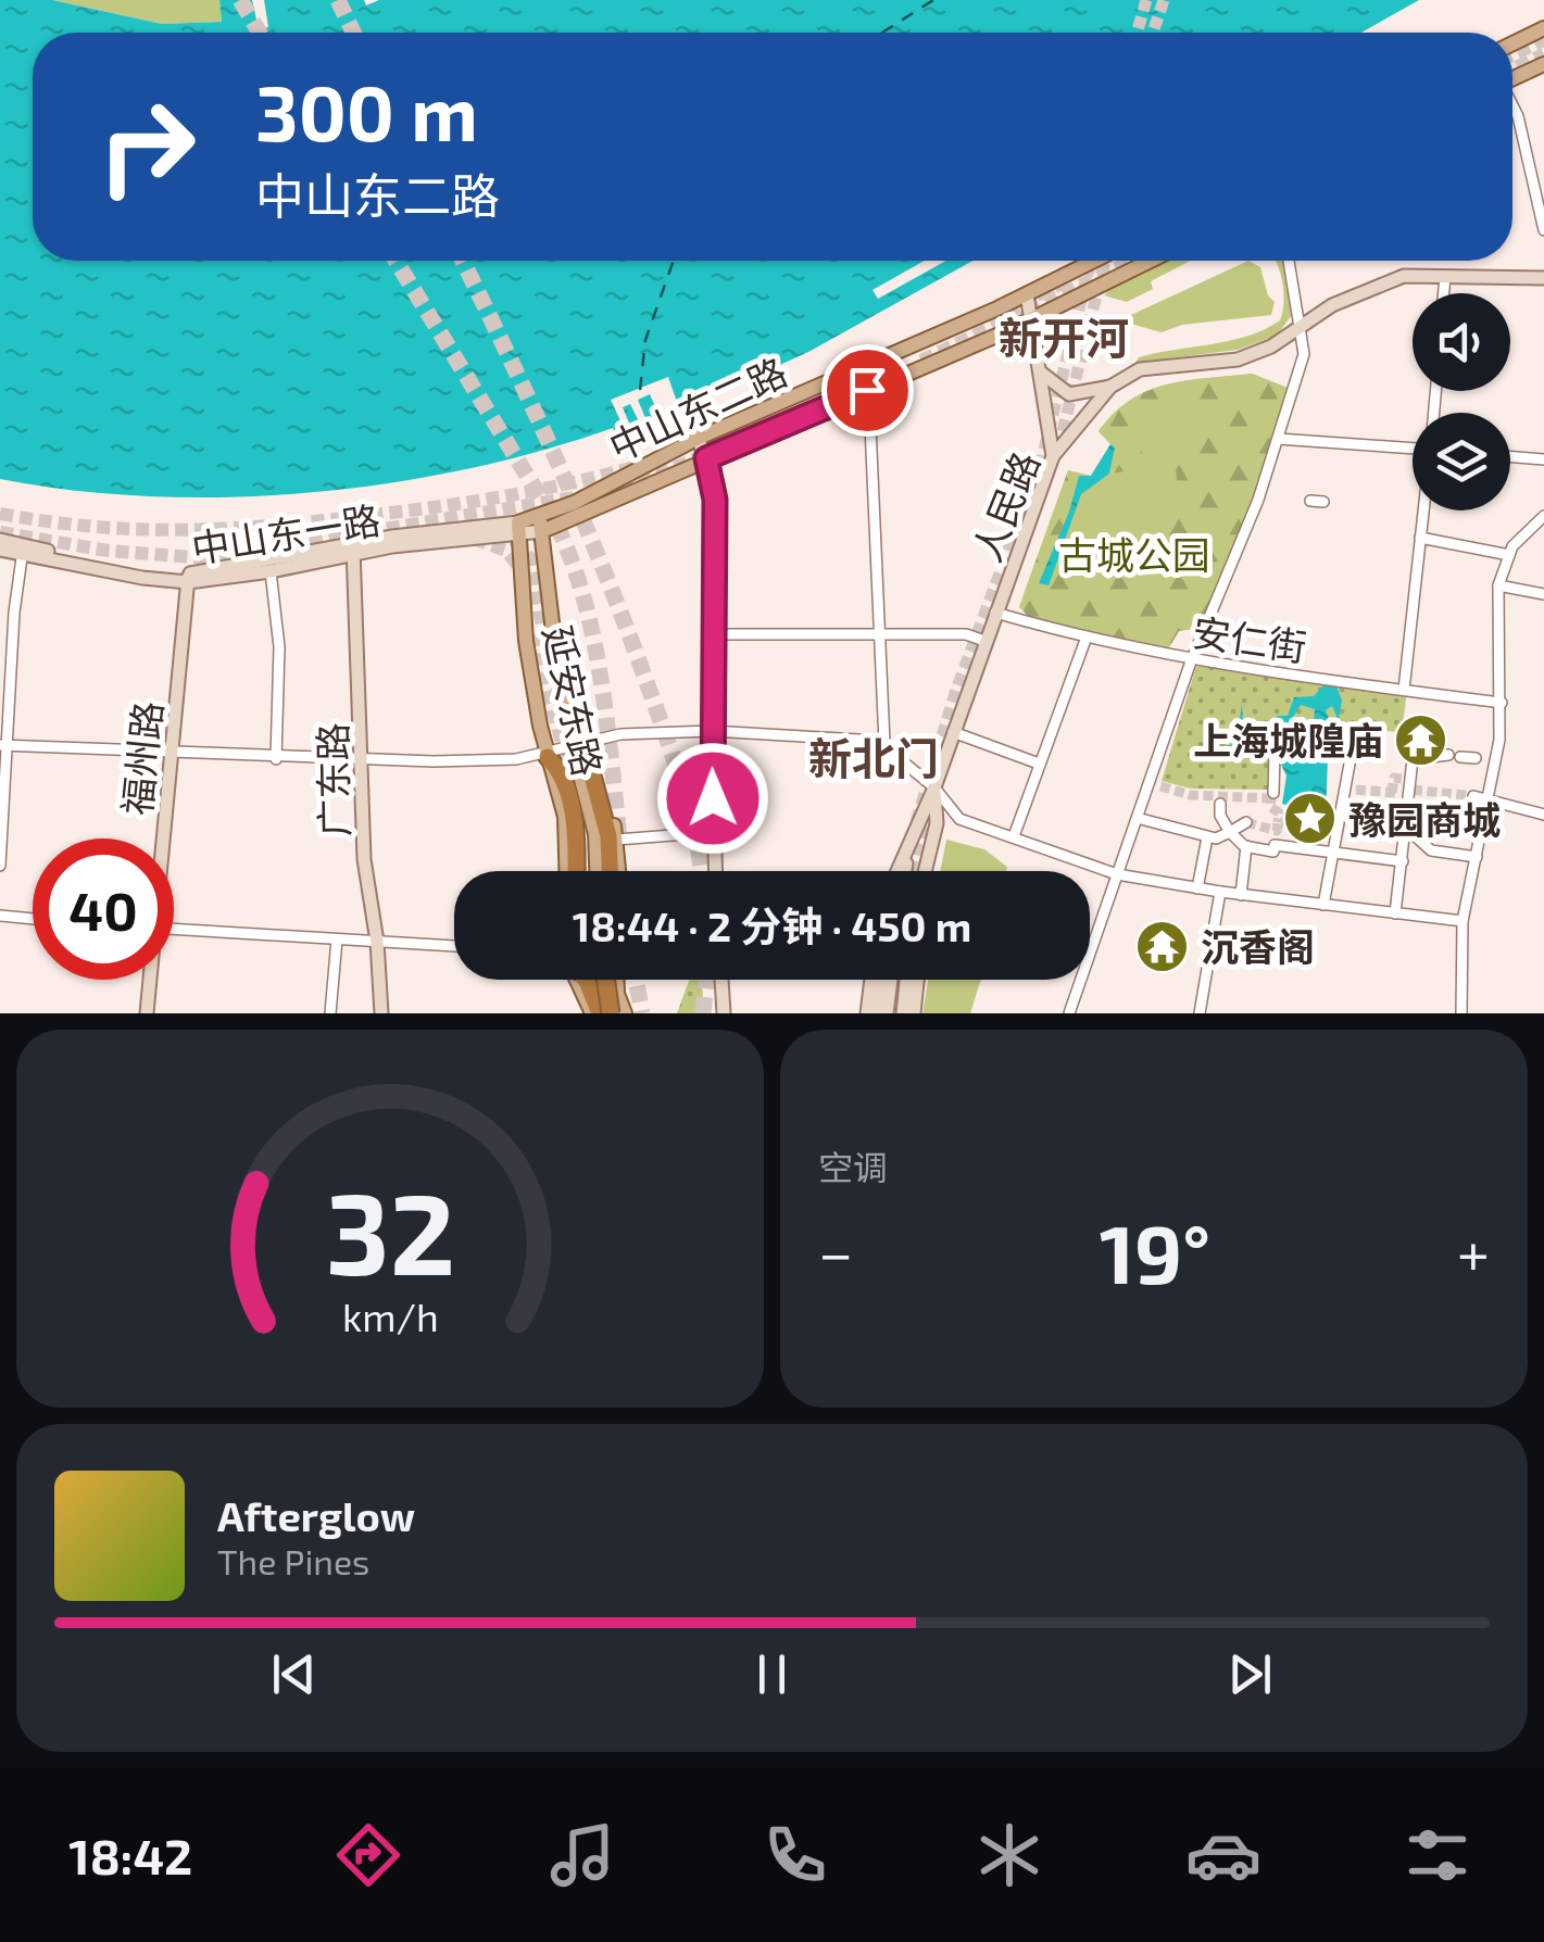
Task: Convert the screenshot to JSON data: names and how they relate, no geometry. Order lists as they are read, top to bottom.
{
  "streets": {
    "main road": ["中山东二路", "延安东路"],
    "street": [
      "人民路",
      "中山东一路",
      "安仁街",
      "福州路",
      "广东路"
    ]
  },
  "crossings": [
    ["中山东二路", "延安东路"],
    ["人民路", "安仁街"],
    ["中山东一路", "延安东路"],
    ["中山东一路", "福州路"],
    ["中山东一路", "广东路"]
  ],
  "districts": ["新开河", "新北门"],
  "parks": ["古城公园"],
  "places": {
    "temple": ["上海城隍庙", "沉香阁"],
    "place": ["豫园商城"]
  },
  "page": {
    "turn": ["300 m", "中山东二路"],
    "limit": "40",
    "trip": "18:44 · 2 分钟 · 450 m",
    "tile": "空调",
    "heat": ["−", "19°", "+"],
    "song": ["Afterglow", "The Pines"],
    "tabs": "18:42",
    "gauge": ["32", "km/h"]
  }
}
